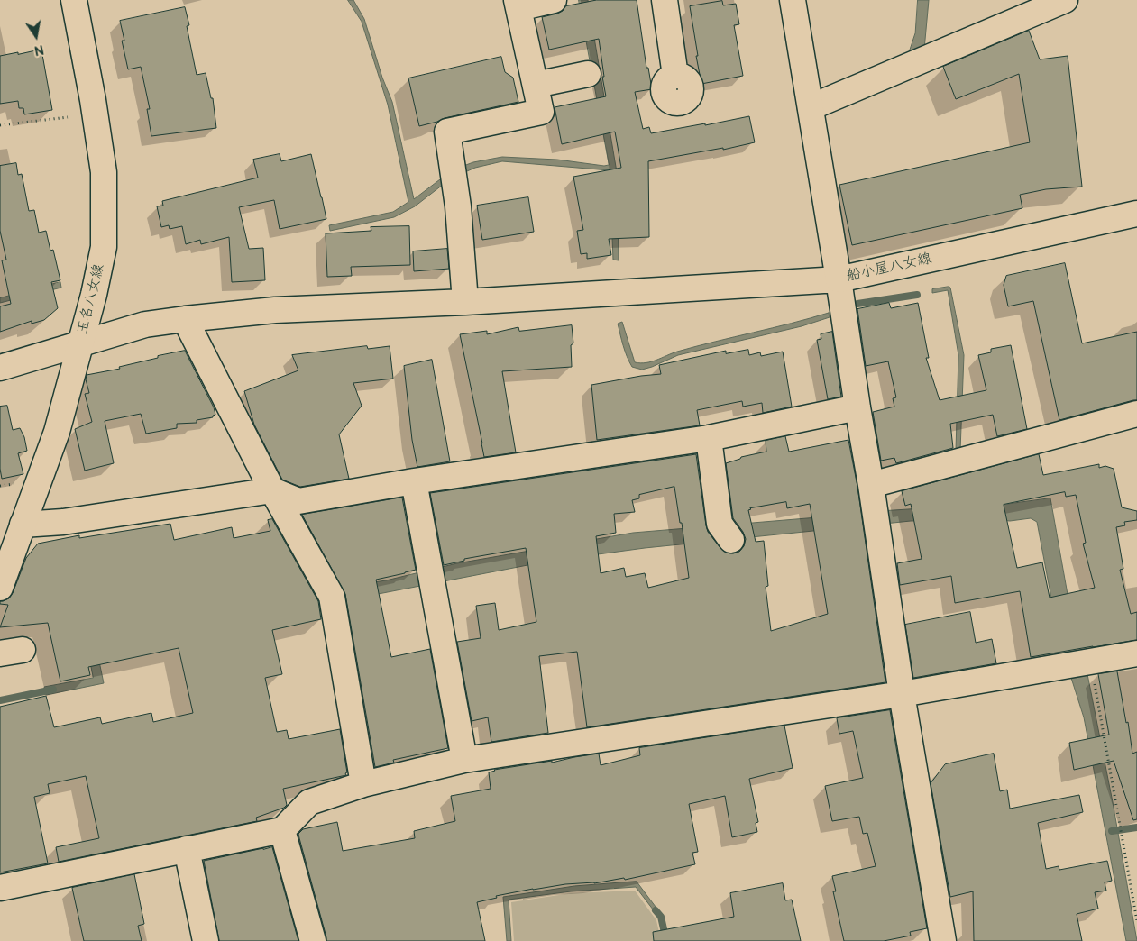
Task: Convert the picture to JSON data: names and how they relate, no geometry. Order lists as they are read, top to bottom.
{
  "streets": {
    "street": ["船小屋八女線", "玉名八女線"]
  },
  "north": "bottom"
}
